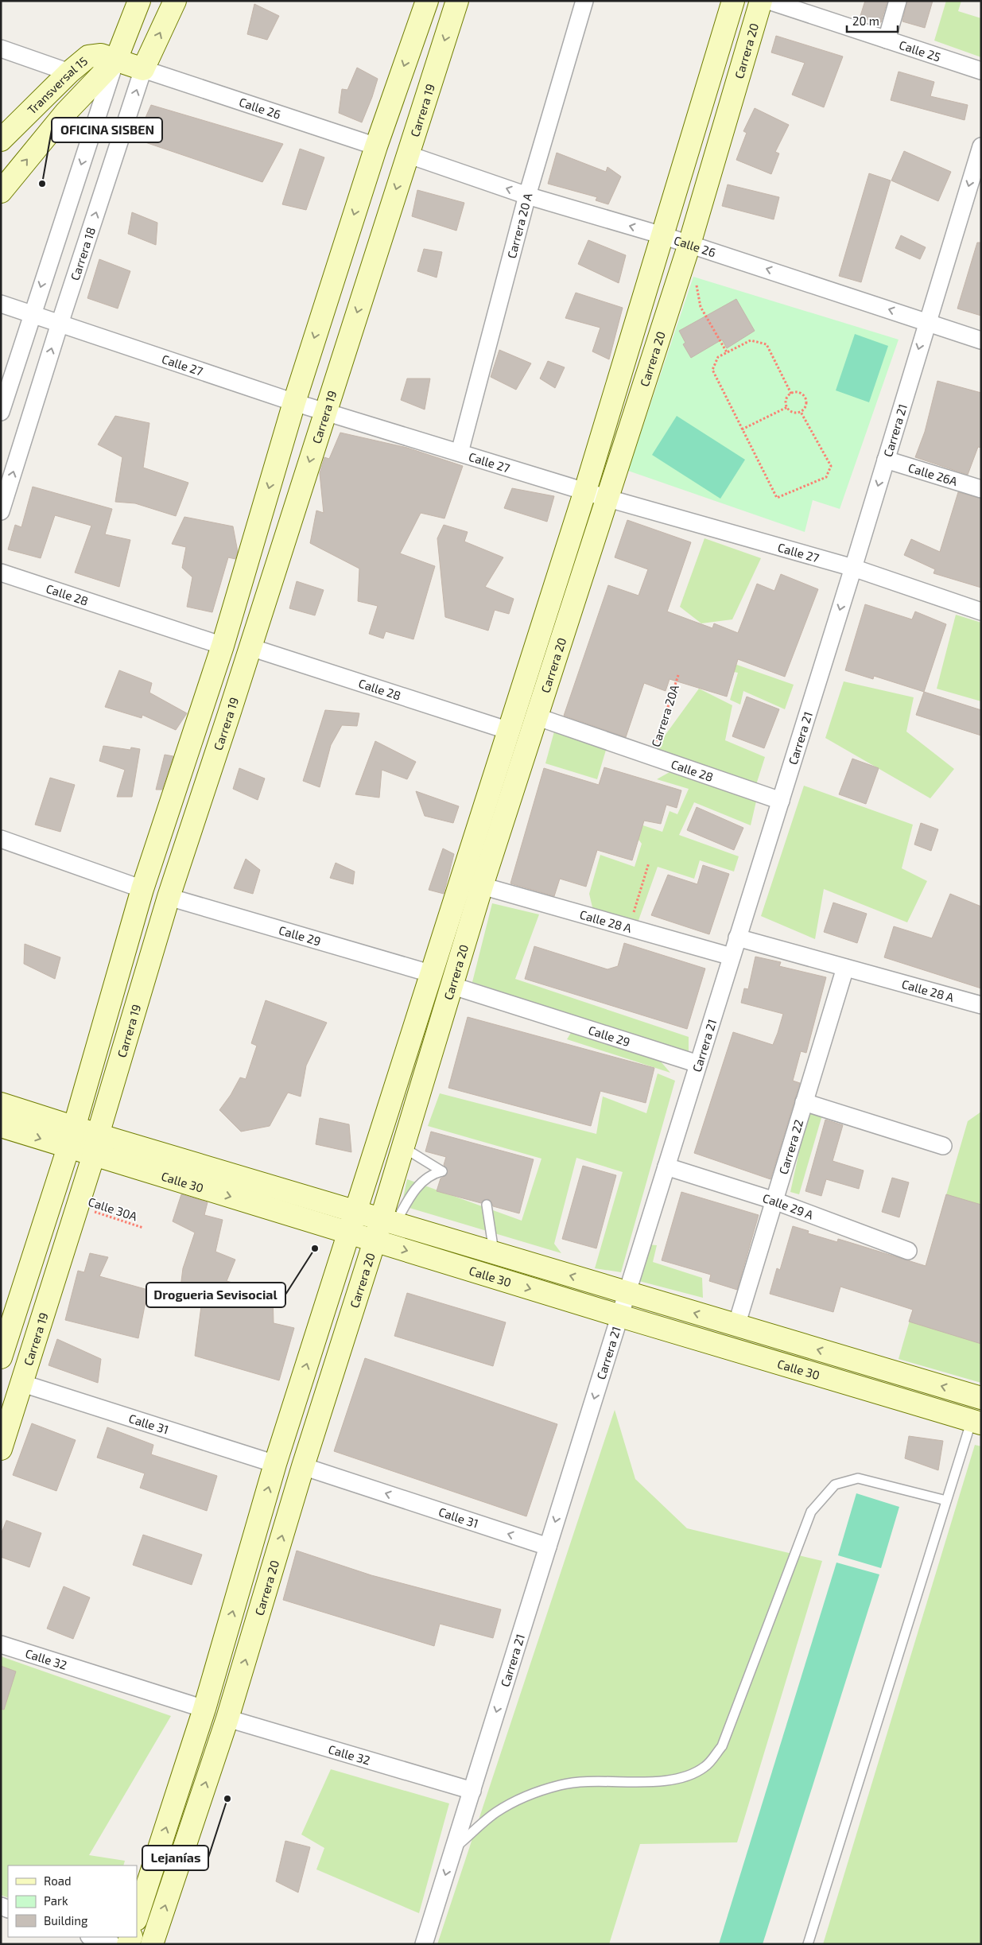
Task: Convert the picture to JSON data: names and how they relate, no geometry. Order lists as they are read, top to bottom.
{
  "streets": {
    "main road": [
      "Carrera 20",
      "Transversal 15",
      "Carrera 19",
      "Carrera 18",
      "Calle 30"
    ],
    "street": [
      "Calle 25",
      "Calle 26",
      "Carrera 20 A",
      "Calle 27",
      "Carrera 21",
      "Calle 26A",
      "Calle 28",
      "Calle 28 A",
      "Calle 29",
      "Carrera 22",
      "Calle 29 A",
      "Calle 31",
      "Calle 32"
    ],
    "path": ["Carrera 20A", "Calle 30A"]
  },
  "crossings": [
    ["Carrera 20", "Calle 26"],
    ["Carrera 20", "Calle 27"],
    ["Carrera 20", "Calle 28"],
    ["Carrera 20", "Calle 28 A"],
    ["Carrera 20", "Calle 29"],
    ["Carrera 20", "Calle 30"],
    ["Carrera 20", "Calle 31"],
    ["Carrera 20", "Calle 32"],
    ["Calle 26", "Carrera 19"],
    ["Calle 26", "Carrera 20 A"],
    ["Calle 26", "Carrera 18"],
    ["Calle 26", "Carrera 21"],
    ["Carrera 19", "Calle 27"],
    ["Carrera 19", "Calle 28"],
    ["Carrera 19", "Calle 29"],
    ["Carrera 19", "Calle 30"],
    ["Carrera 19", "Calle 30A"],
    ["Carrera 19", "Calle 31"],
    ["Carrera 20 A", "Calle 27"],
    ["Carrera 18", "Calle 27"],
    ["Calle 27", "Carrera 21"],
    ["Carrera 21", "Calle 26A"],
    ["Carrera 21", "Calle 28"],
    ["Carrera 21", "Calle 28 A"],
    ["Carrera 21", "Calle 29"],
    ["Carrera 21", "Calle 30"],
    ["Carrera 21", "Calle 29 A"],
    ["Carrera 21", "Calle 31"],
    ["Carrera 21", "Calle 32"],
    ["Calle 28", "Carrera 20A"],
    ["Calle 28 A", "Carrera 22"],
    ["Carrera 22", "Calle 30"],
    ["Carrera 22", "Calle 29 A"]
  ],
  "one_way": [
    "Calle 26",
    "Carrera 18",
    "Carrera 21",
    "Calle 31"
  ],
  "places": ["OFICINA SISBEN", "Drogueria Sevisocial", "Lejanías"],
  "legend": ["Road", "Park", "Building"],
  "scale_bar": "20 m"
}
